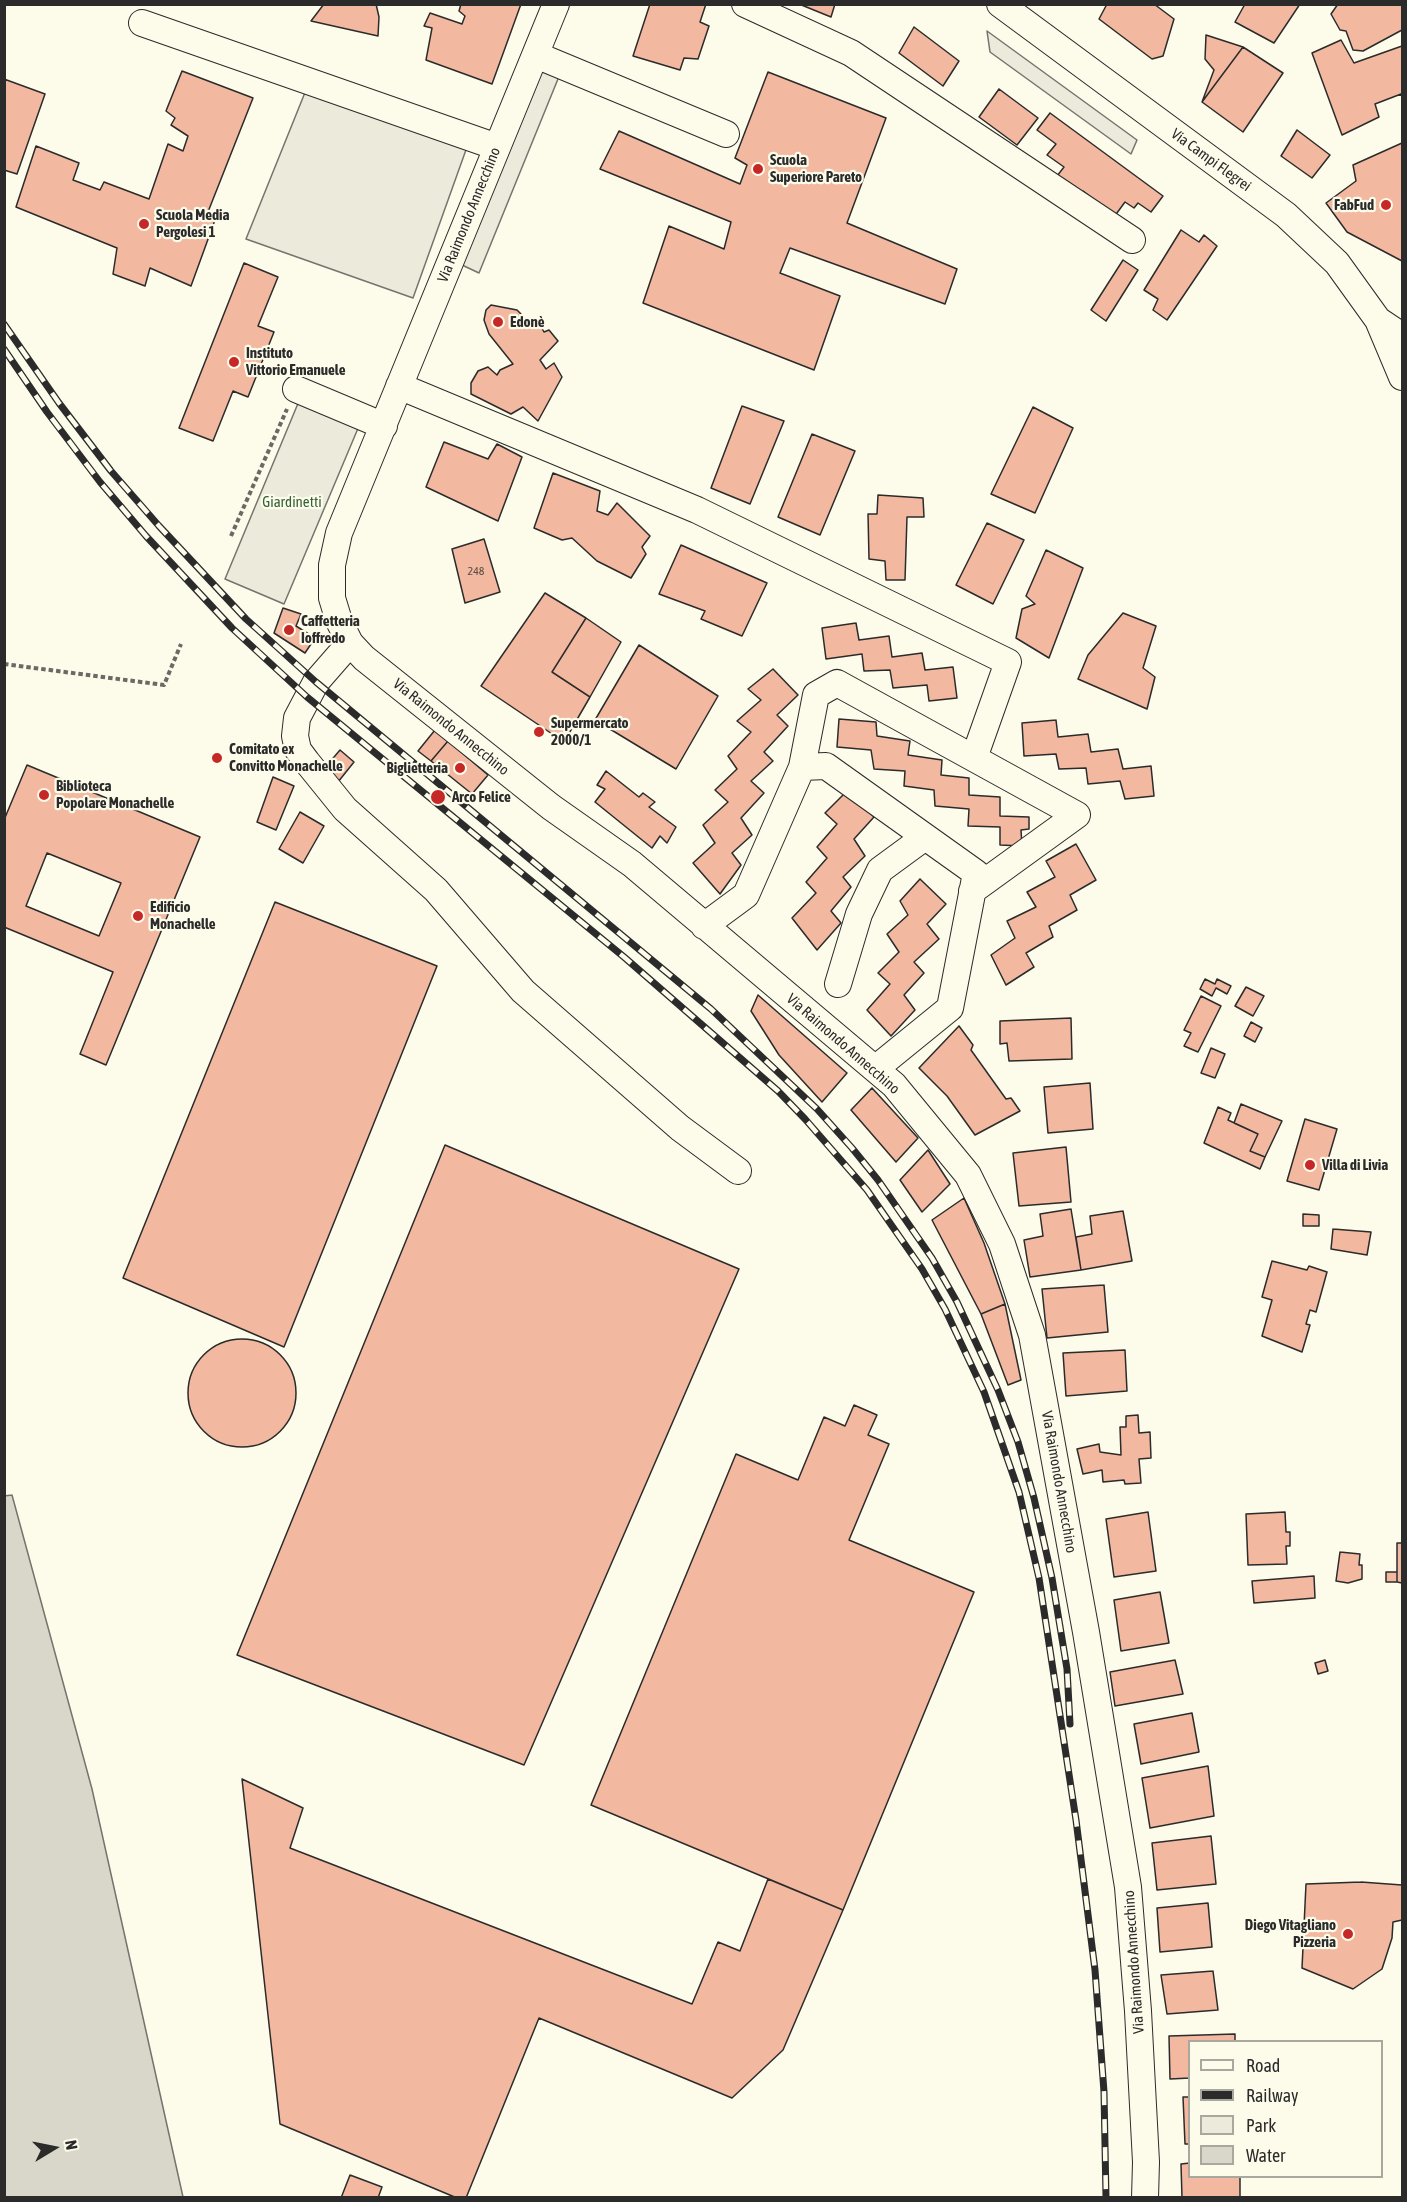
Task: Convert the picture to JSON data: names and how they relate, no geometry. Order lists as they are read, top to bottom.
{
  "streets": {
    "street": ["Via Campi Flegrei", "Via Raimondo Annecchino"]
  },
  "parks": ["Giardinetti"],
  "places": [
    "Scuola Superiore Pareto",
    "FabFud",
    "Scuola Media Pergolesi 1",
    "Edonè",
    "Instituto Vittorio Emanuele",
    "Caffetteria Ioffredo",
    "Supermercato 2000/1",
    "Comitato ex Convitto Monachelle",
    "Biglietteria",
    "Biblioteca Popolare Monachelle",
    "Arco Felice",
    "Edificio Monachelle",
    "Villa di Livia",
    "Diego Vitagliano Pizzeria"
  ],
  "house_numbers": ["248"],
  "legend": [
    "Road",
    "Railway",
    "Park",
    "Water"
  ],
  "north": "right"
}
